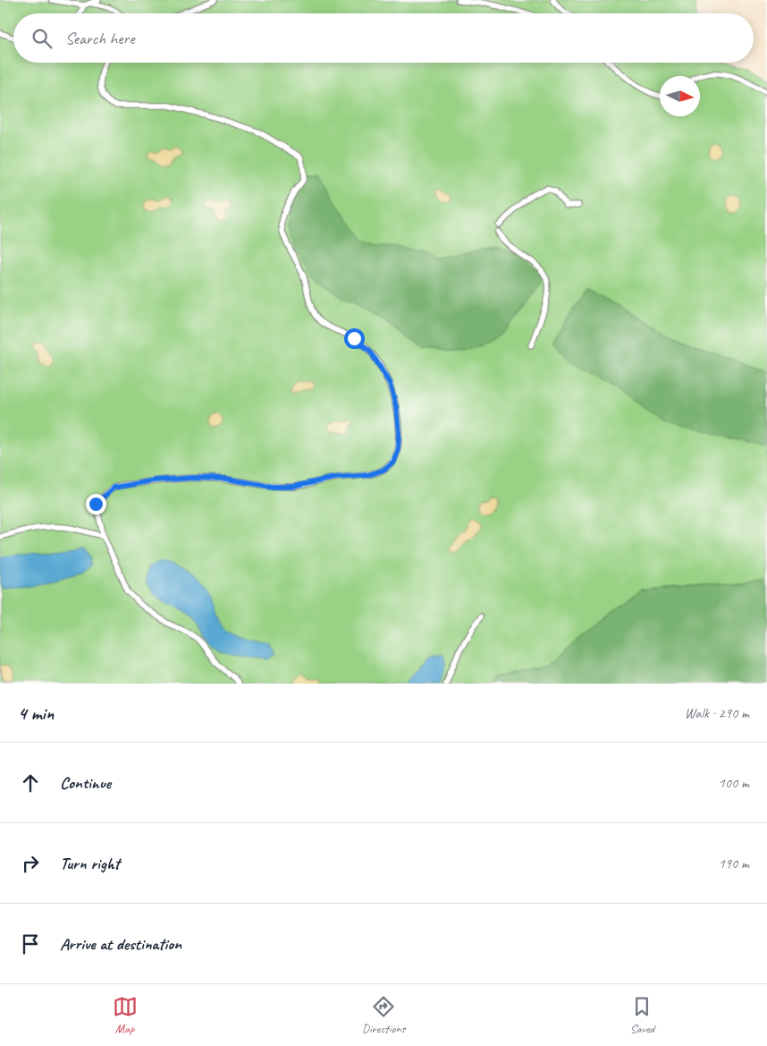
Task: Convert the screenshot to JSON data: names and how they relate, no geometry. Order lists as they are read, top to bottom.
{
  "north": "right",
  "page": {
    "search": "Search here",
    "heading": ["4 min", "Walk · 290 m"],
    "list": [
      ["Continue", "100 m"],
      ["Turn right", "190 m"],
      "Arrive at destination"
    ],
    "nav": ["Map", "Directions", "Saved"]
  }
}
